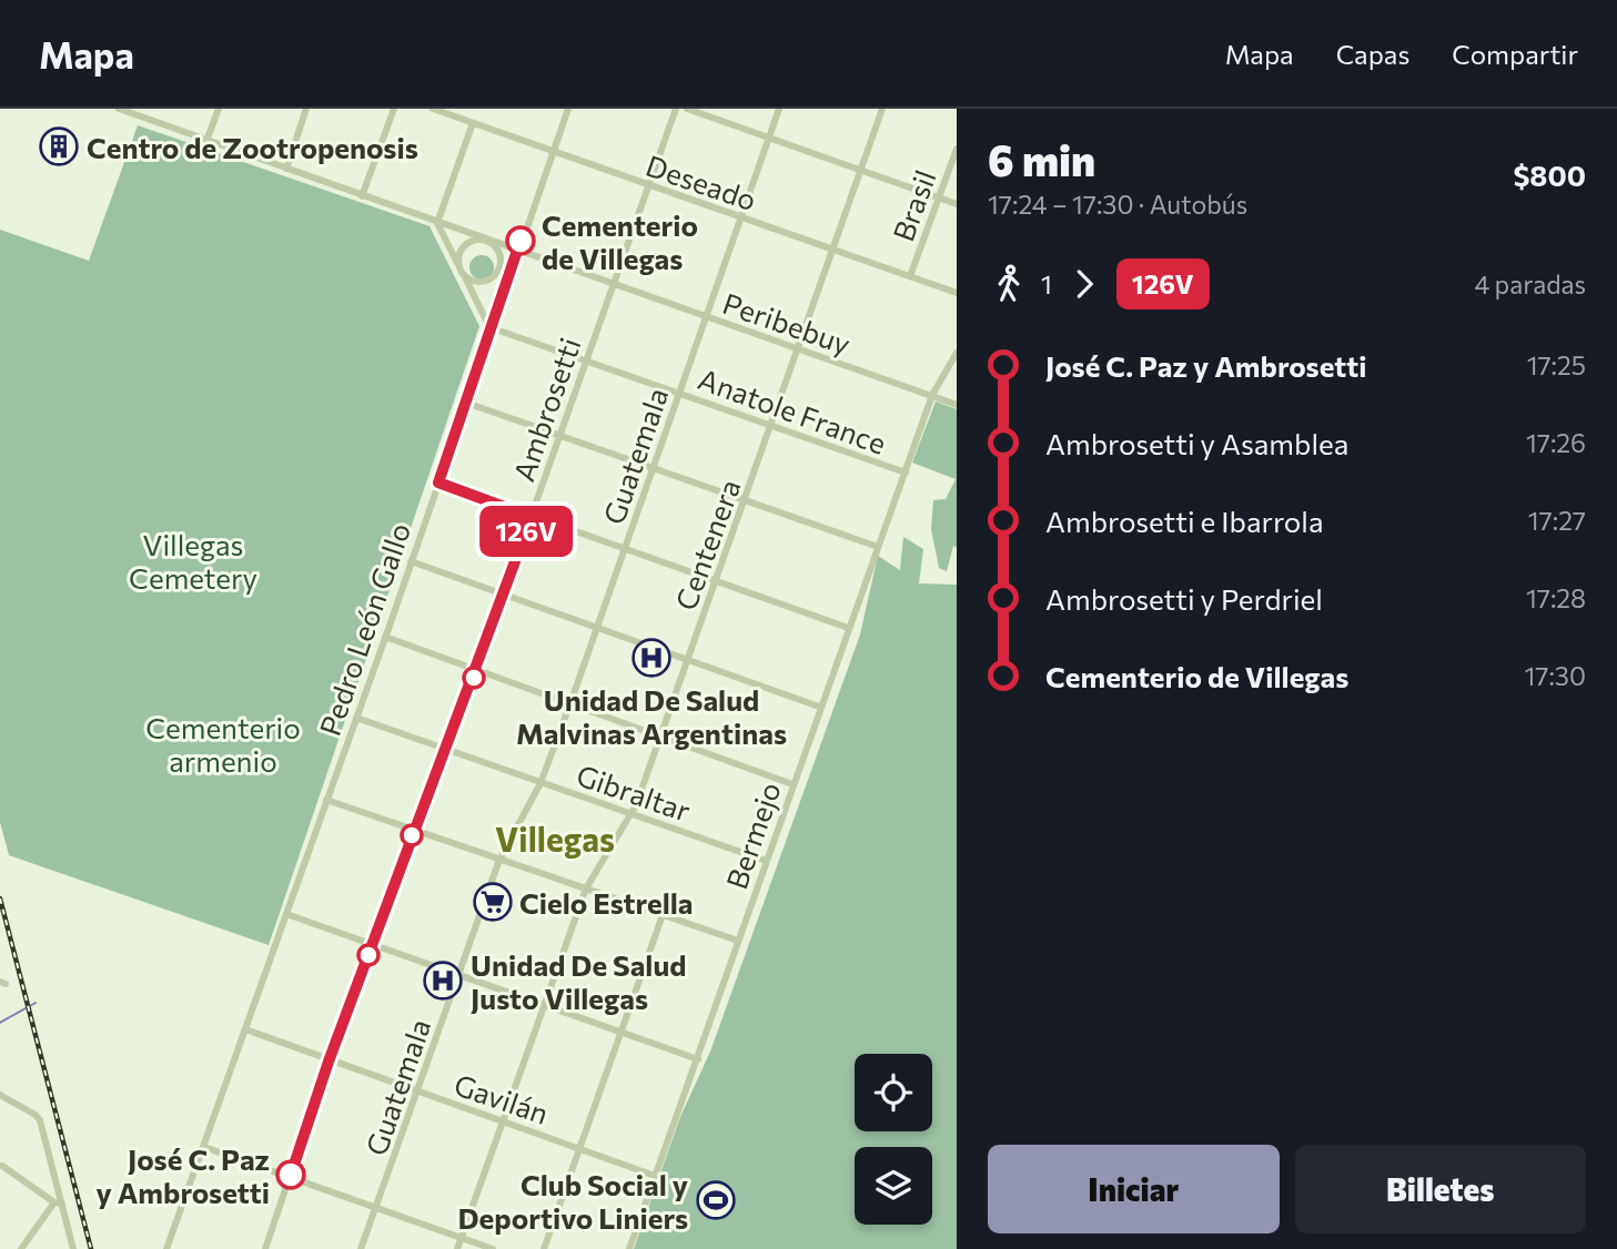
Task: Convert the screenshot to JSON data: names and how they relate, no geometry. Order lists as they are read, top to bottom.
{
  "streets": {
    "street": [
      "Deseado",
      "Brasil",
      "Peribebuy",
      "Ambrosetti",
      "Anatole France",
      "Guatemala",
      "Centenera",
      "Pedro León Gallo",
      "Gibraltar",
      "Bermejo",
      "Gavilán"
    ]
  },
  "crossings": [
    ["Deseado", "Brasil"],
    ["Deseado", "Ambrosetti"],
    ["Deseado", "Guatemala"],
    ["Deseado", "Centenera"],
    ["Deseado", "Pedro León Gallo"],
    ["Peribebuy", "Ambrosetti"],
    ["Peribebuy", "Guatemala"],
    ["Peribebuy", "Centenera"],
    ["Peribebuy", "Pedro León Gallo"],
    ["Peribebuy", "Bermejo"],
    ["Ambrosetti", "Anatole France"],
    ["Ambrosetti", "Gibraltar"],
    ["Ambrosetti", "Gavilán"],
    ["Anatole France", "Guatemala"],
    ["Anatole France", "Centenera"],
    ["Anatole France", "Pedro León Gallo"],
    ["Anatole France", "Bermejo"],
    ["Guatemala", "Gibraltar"],
    ["Guatemala", "Gavilán"],
    ["Centenera", "Gibraltar"],
    ["Centenera", "Gavilán"],
    ["Pedro León Gallo", "Gibraltar"],
    ["Pedro León Gallo", "Gavilán"],
    ["Gibraltar", "Bermejo"],
    ["Bermejo", "Gavilán"]
  ],
  "districts": ["Villegas"],
  "parks": ["Villegas Cemetery", "Cementerio armenio"],
  "places": {
    "building": ["Centro de Zootropenosis"],
    "other": ["Cementerio de Villegas", "José C. Paz y Ambrosetti"],
    "hospital": ["Unidad De Salud Malvinas Argentinas", "Unidad De Salud Justo Villegas"],
    "supermarket": ["Cielo Estrella"],
    "sports": ["Club Social y Deportivo Liniers"]
  },
  "lines": ["bus line 126V"],
  "page": {
    "header": "Mapa",
    "nav": ["Mapa", "Capas", "Compartir"],
    "on_map": "126V",
    "heading": ["6 min", "17:24 – 17:30 · Autobús", "$800"],
    "legs": ["1", "126V", "4 paradas"],
    "list": [
      {
        "name": "José C. Paz y Ambrosetti",
        "value": "17:25"
      },
      {
        "name": "Ambrosetti y Asamblea",
        "value": "17:26"
      },
      {
        "name": "Ambrosetti e Ibarrola",
        "value": "17:27"
      },
      {
        "name": "Ambrosetti y Perdriel",
        "value": "17:28"
      },
      {
        "name": "Cementerio de Villegas",
        "value": "17:30"
      }
    ],
    "buttons": ["Iniciar", "Billetes"]
  }
}
